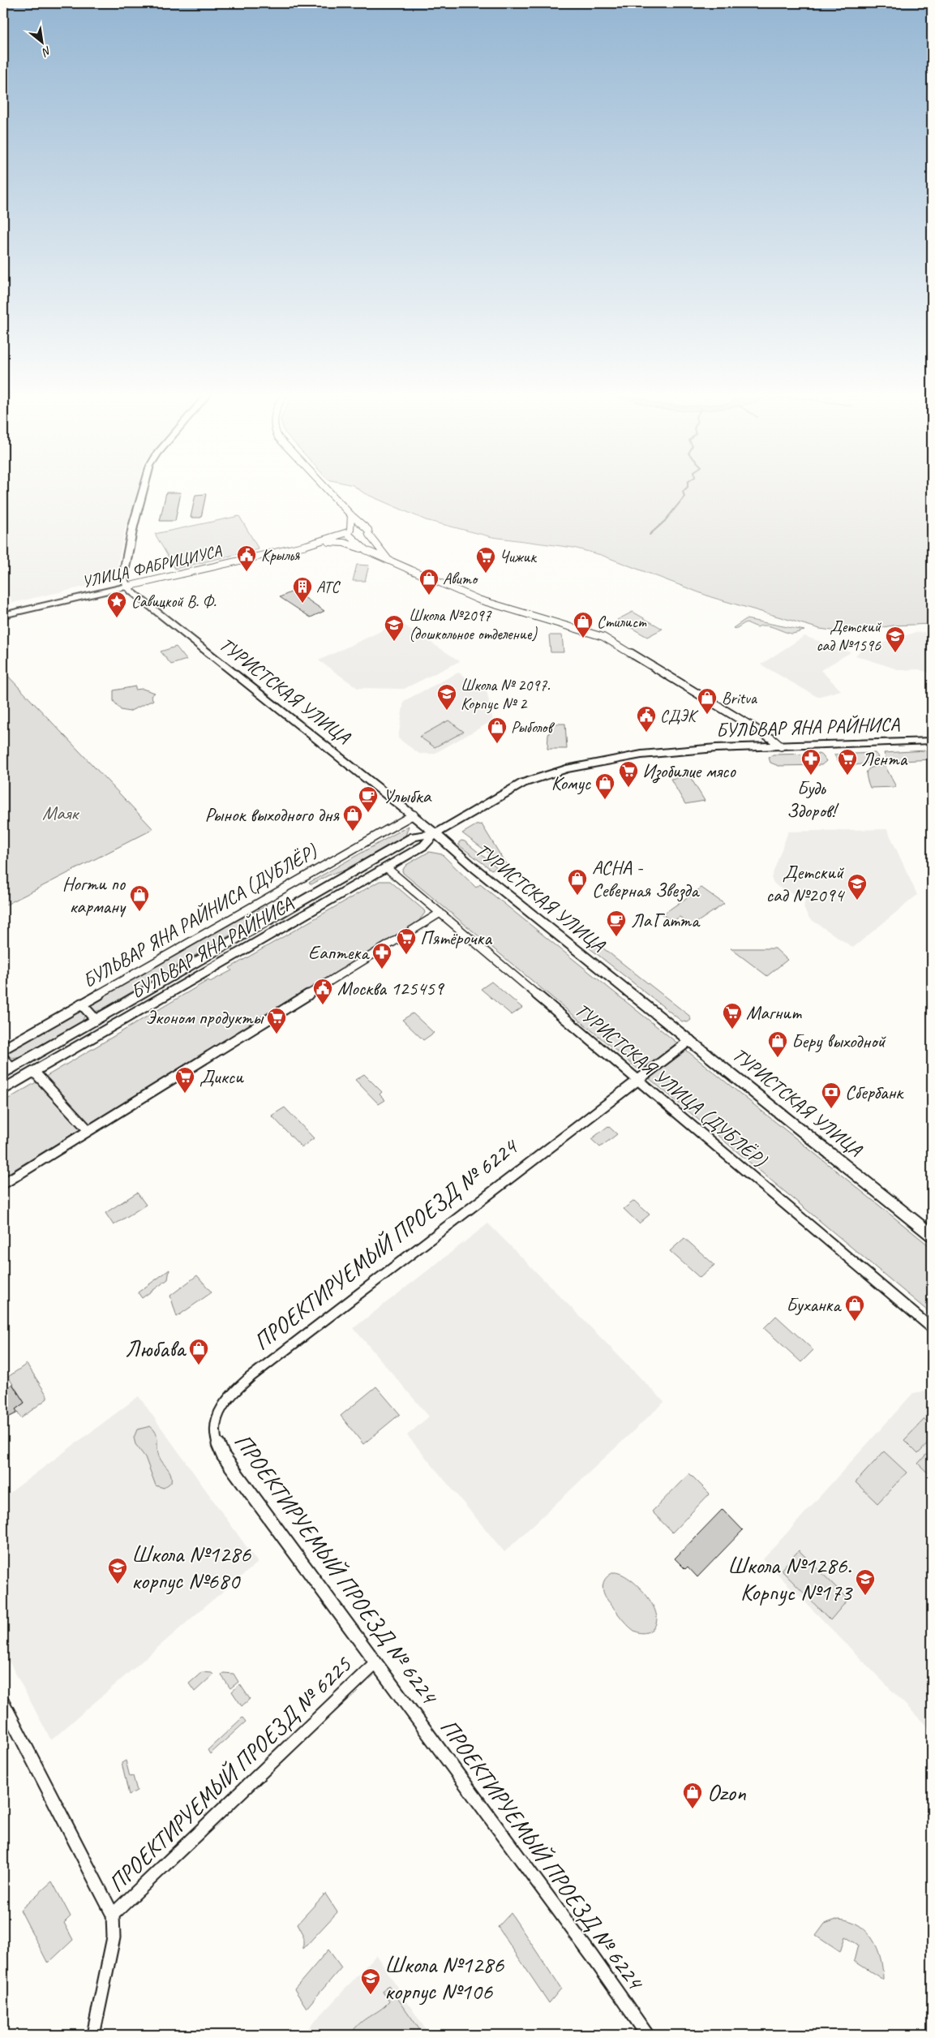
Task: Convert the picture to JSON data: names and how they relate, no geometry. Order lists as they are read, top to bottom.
{
  "streets": {
    "main road": ["УЛИЦА ФАБРИЦИУСА", "ТУРИСТСКАЯ УЛИЦА", "БУЛЬВАР ЯНА РАЙНИСА"],
    "street": [
      "БУЛЬВАР ЯНА РАЙНИСА (ДУБЛЁР)",
      "ТУРИСТСКАЯ УЛИЦА (ДУБЛЁР)",
      "ПРОЕКТИРУЕМЫЙ ПРОЕЗД № 6224",
      "ПРОЕКТИРУЕМЫЙ ПРОЕЗД № 6225"
    ]
  },
  "crossings": [
    ["УЛИЦА ФАБРИЦИУСА", "ТУРИСТСКАЯ УЛИЦА"],
    ["ТУРИСТСКАЯ УЛИЦА", "БУЛЬВАР ЯНА РАЙНИСА"],
    ["ТУРИСТСКАЯ УЛИЦА", "БУЛЬВАР ЯНА РАЙНИСА (ДУБЛЁР)"],
    ["ТУРИСТСКАЯ УЛИЦА", "ПРОЕКТИРУЕМЫЙ ПРОЕЗД № 6224"],
    ["БУЛЬВАР ЯНА РАЙНИСА", "ТУРИСТСКАЯ УЛИЦА (ДУБЛЁР)"],
    ["ТУРИСТСКАЯ УЛИЦА (ДУБЛЁР)", "ПРОЕКТИРУЕМЫЙ ПРОЕЗД № 6224"],
    ["ПРОЕКТИРУЕМЫЙ ПРОЕЗД № 6224", "ПРОЕКТИРУЕМЫЙ ПРОЕЗД № 6225"]
  ],
  "parks": ["Маяк"],
  "places": {
    "public building": ["Крылья", "СДЭК", "Москва 125459"],
    "supermarket": [
      "Чижик",
      "Лента",
      "Изобилие мясо",
      "Пятёрочка",
      "Магнит",
      "Эконом продукты",
      "Дикси"
    ],
    "shop": [
      "Авито",
      "Стилист",
      "Britva",
      "Рыболов",
      "Комус",
      "Рынок выходного дня",
      "АСНА - Северная Звезда",
      "Ногти по карману",
      "Беру выходной",
      "Буханка",
      "Любава",
      "Ozon"
    ],
    "building": ["АТС"],
    "place": ["Савицкой В. Ф."],
    "school or university": [
      "Школа №2097 (дошкольное отделение)",
      "Детский сад №1596",
      "Школа № 2097. Корпус № 2",
      "Детский сад №2094",
      "Школа №1286 корпус №680",
      "Школа №1286. Корпус №173",
      "Школа №1286 корпус №106"
    ],
    "pharmacy": ["Будь Здоров!", "Еаптека"],
    "cafe": ["Улыбка", "ЛаГатта"],
    "bank": ["Сбербанк"]
  },
  "north": "bottom right"
}
